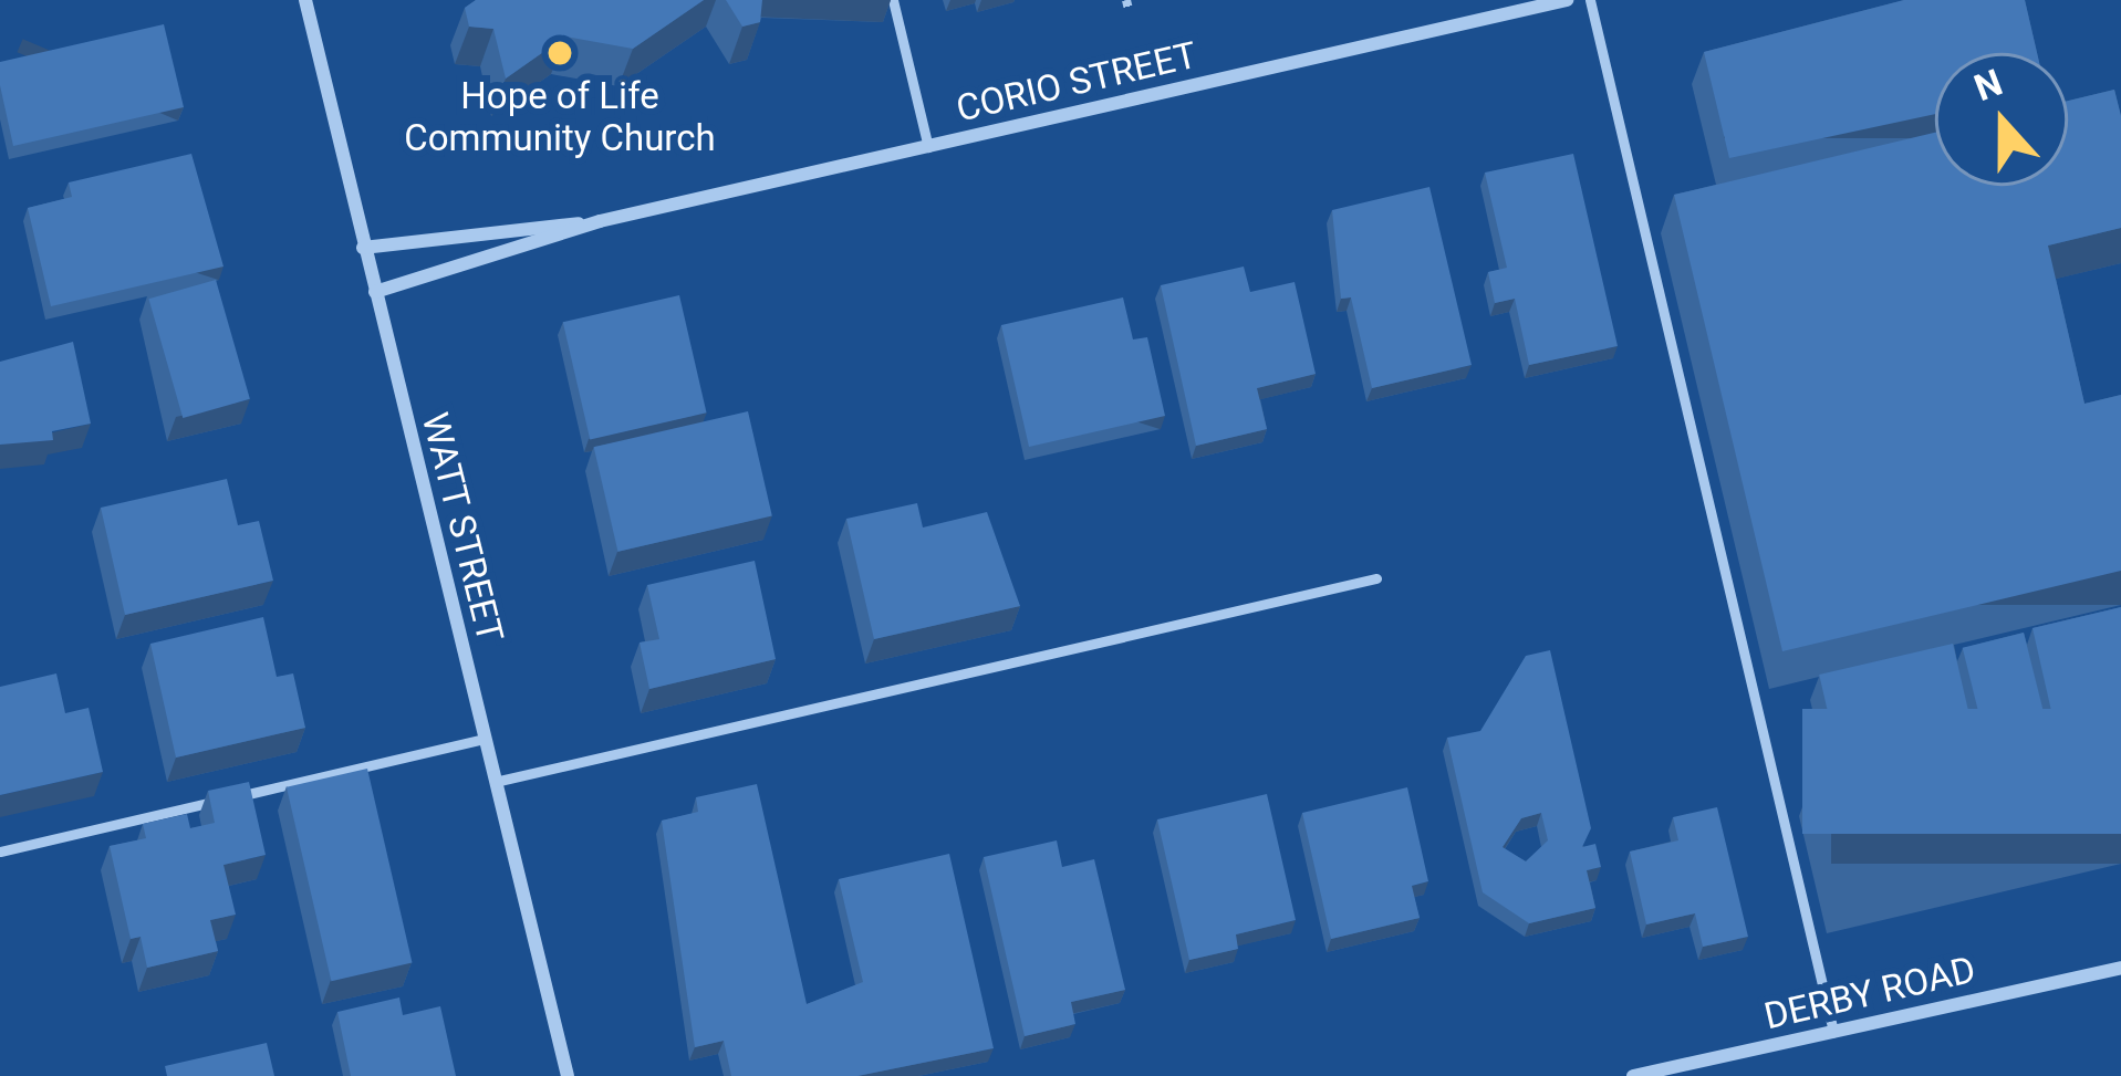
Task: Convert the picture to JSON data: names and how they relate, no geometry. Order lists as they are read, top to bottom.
{
  "streets": {
    "street": ["CORIO STREET", "WATT STREET", "DERBY ROAD"]
  },
  "crossings": [
    ["CORIO STREET", "WATT STREET"]
  ],
  "places": ["Hope of Life Community Church"],
  "north": "top"
}
